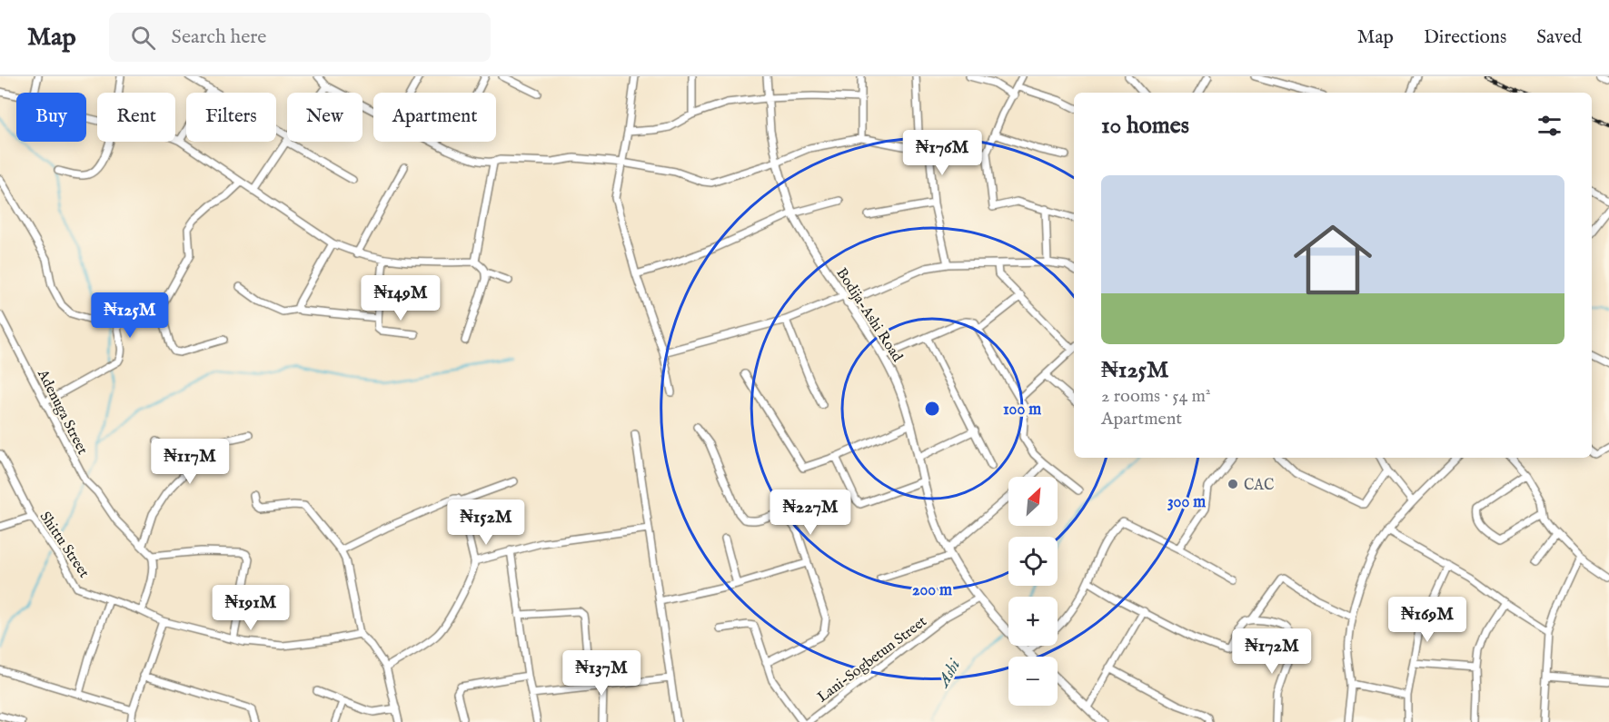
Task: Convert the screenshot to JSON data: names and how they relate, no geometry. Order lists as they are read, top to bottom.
{
  "streets": {
    "street": [
      "Bodija-Ashi Road",
      "Adenuga Street",
      "Shittu Street",
      "Lani-Sogbetun Street"
    ]
  },
  "crossings": [
    ["Bodija-Ashi Road", "Lani-Sogbetun Street"]
  ],
  "water": ["Ashi"],
  "places": ["CAC"],
  "north": "top right",
  "page": {
    "header": "Map",
    "search": "Search here",
    "nav": ["Map", "Directions", "Saved"],
    "chip": [
      "Buy",
      "Rent",
      "Filters",
      "New",
      "Apartment"
    ],
    "heading": "10 homes",
    "price": [
      "₦176M",
      "₦149M",
      "₦125M",
      "₦117M",
      "₦227M",
      "₦152M",
      "₦191M",
      "₦169M",
      "₦172M",
      "₦137M"
    ],
    "list": [
      {
        "name": "₦125M",
        "note": "2 rooms · 54 m² · Apartment"
      }
    ],
    "map_buttons": ["+", "−"]
  },
  "rings": ["100 m", "300 m", "200 m"]
}
